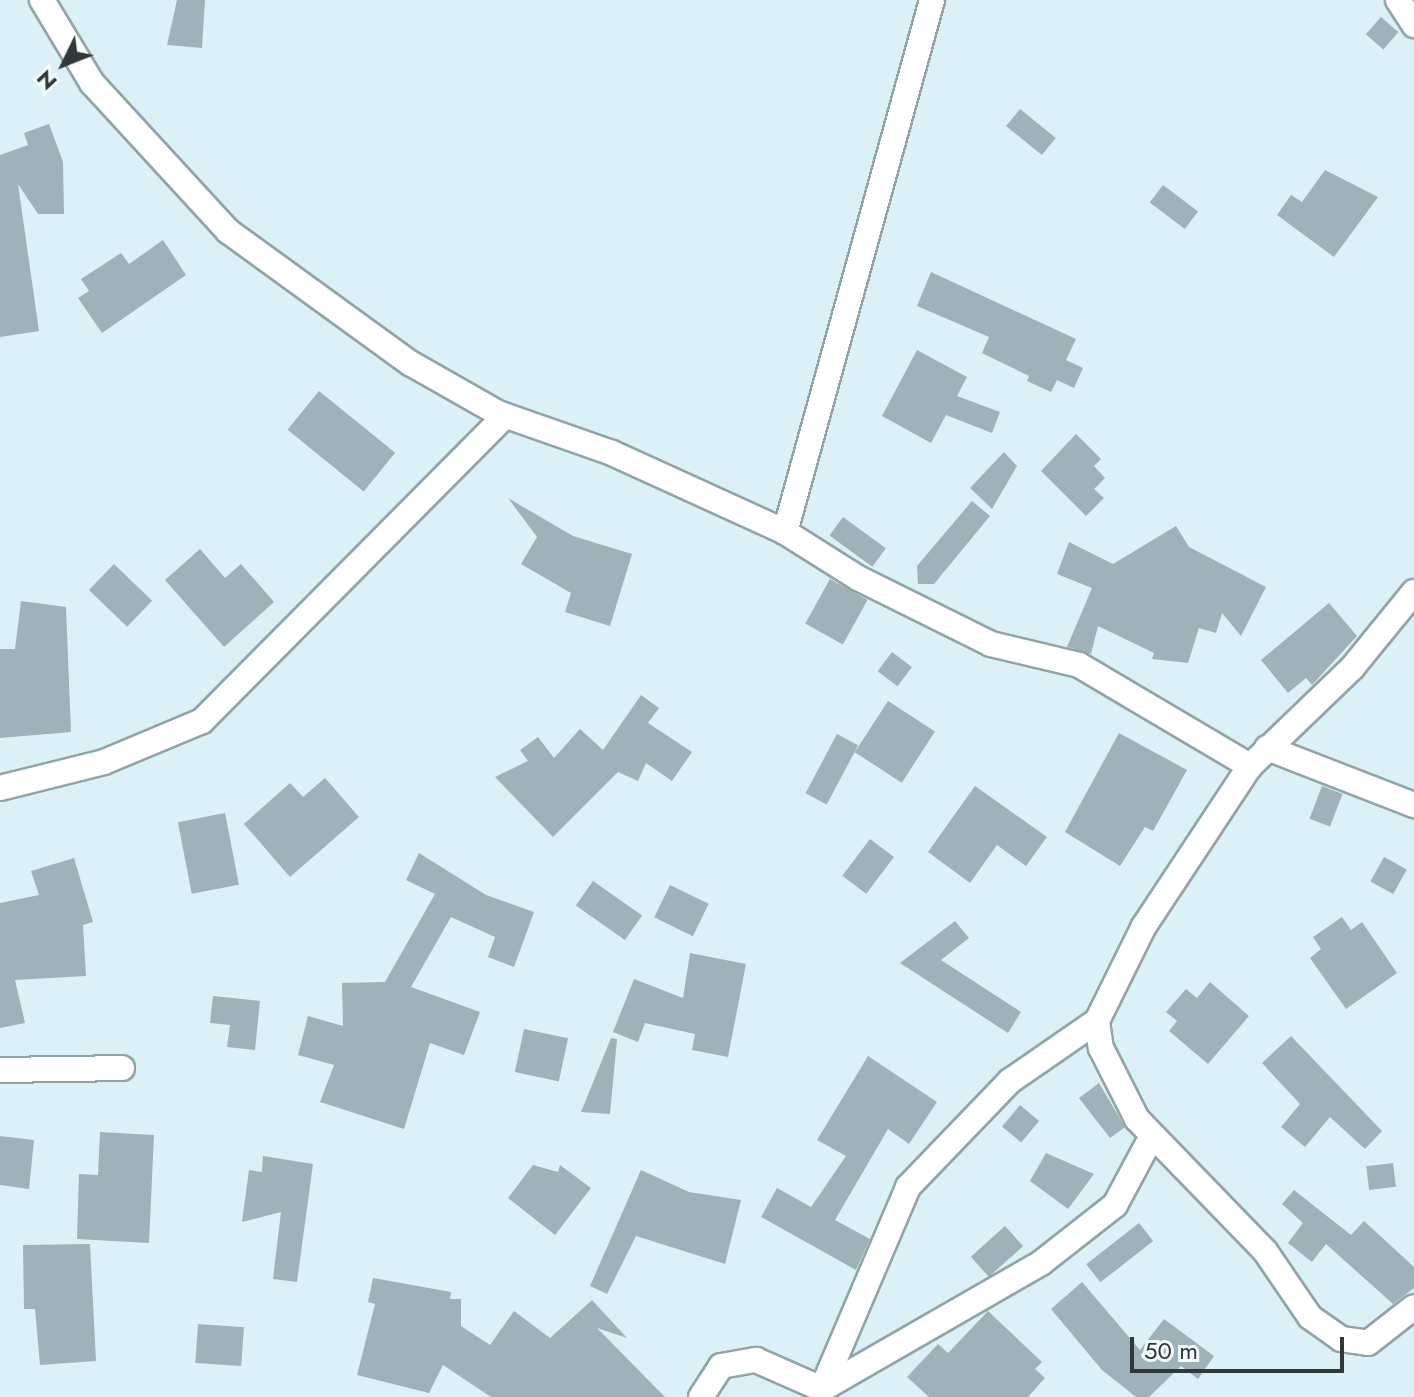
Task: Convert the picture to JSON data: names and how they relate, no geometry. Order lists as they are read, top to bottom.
{
  "scale_bar": "50 m",
  "north": "bottom left"
}
